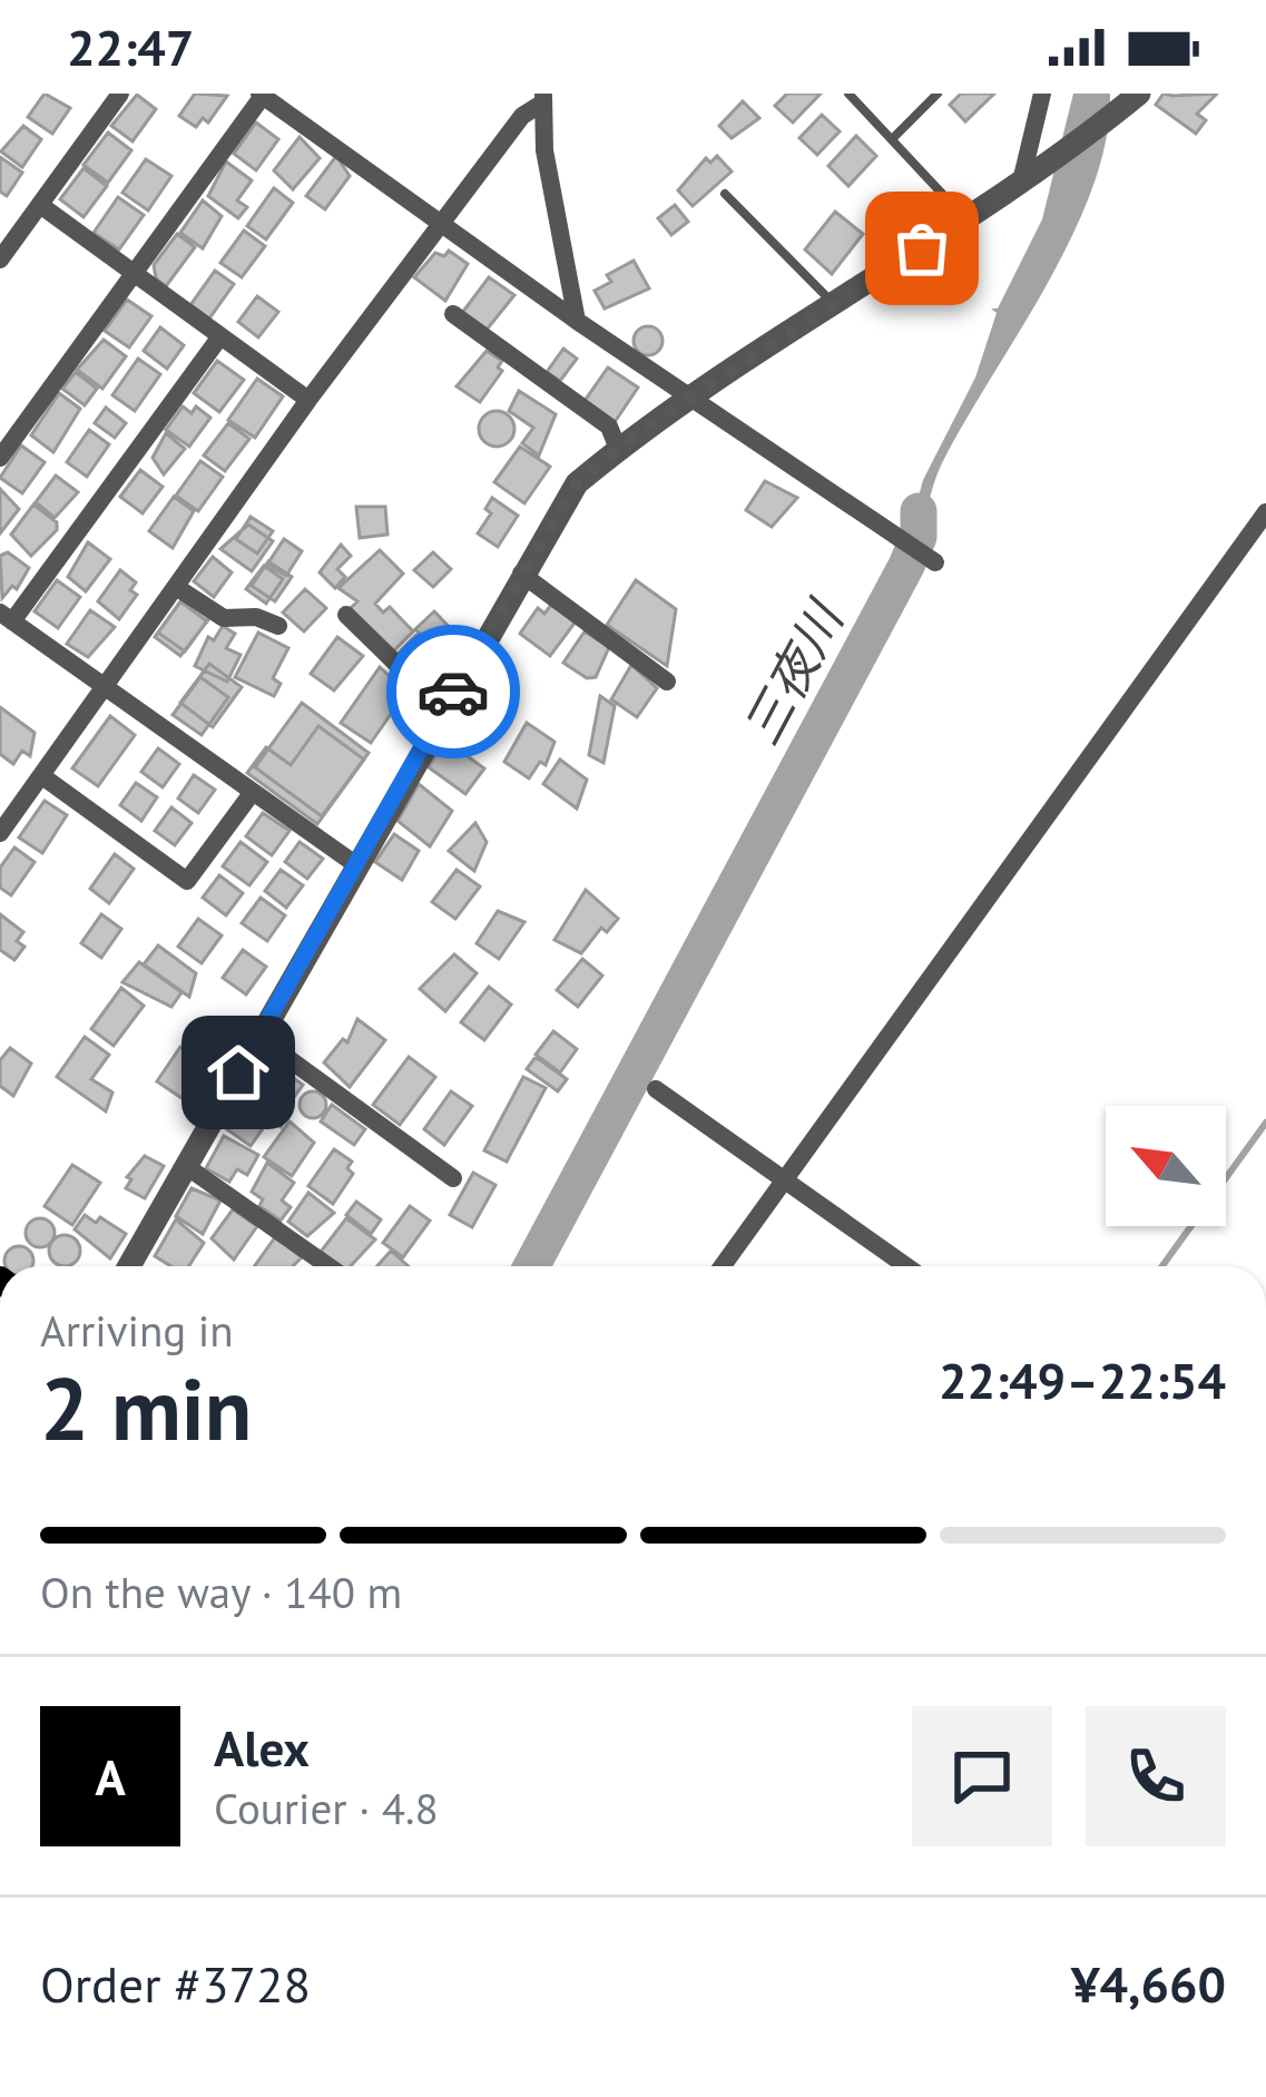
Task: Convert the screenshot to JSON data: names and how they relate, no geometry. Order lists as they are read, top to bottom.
{
  "water": ["三夜川"],
  "north": "top left",
  "page": {
    "status": "22:47",
    "heading": ["2 min", "Arriving in", "22:49–22:54"],
    "panel": [
      "Alex",
      "Courier · 4.8",
      "Order #3728",
      "¥4,660"
    ],
    "bar": "On the way · 140 m",
    "round": "A"
  }
}
